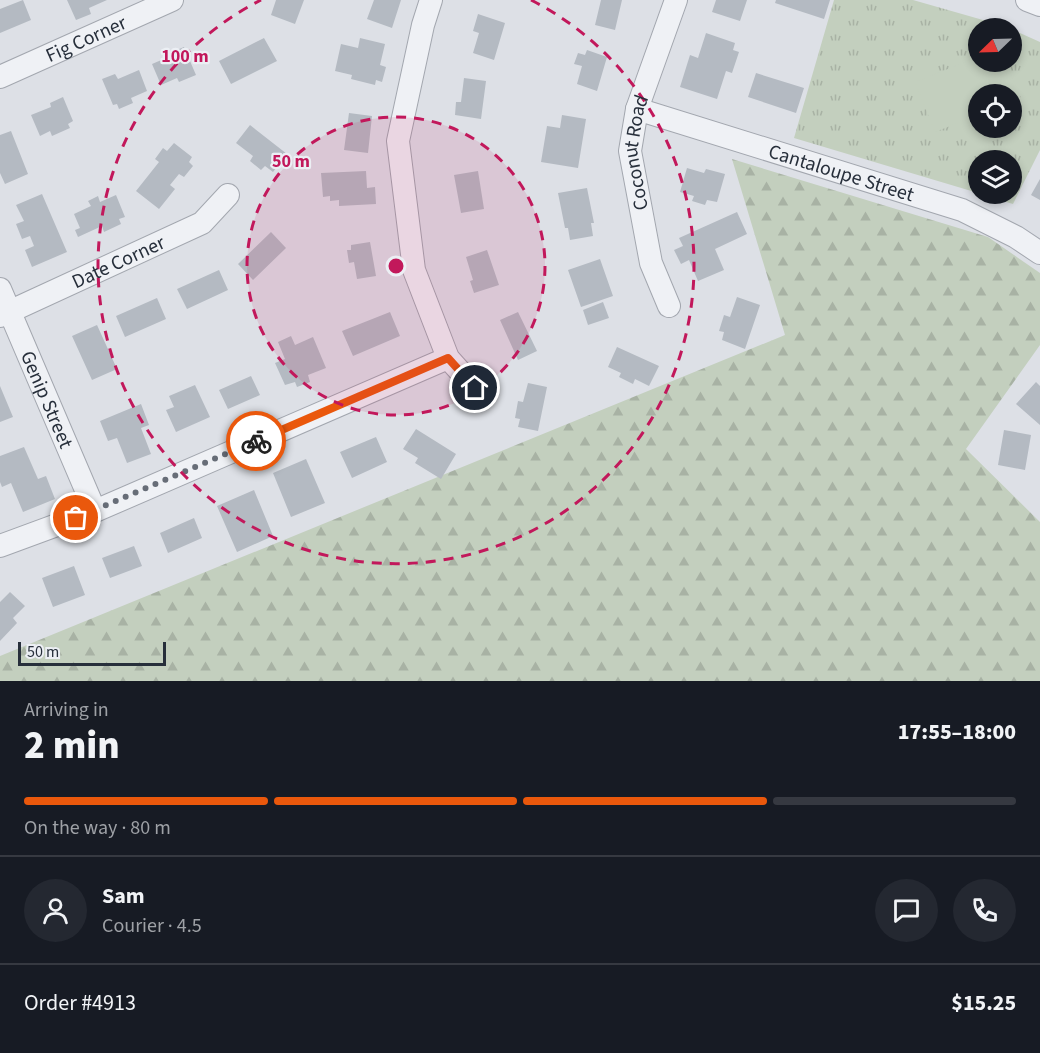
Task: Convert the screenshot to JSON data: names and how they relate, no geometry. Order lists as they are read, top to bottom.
{
  "streets": {
    "street": [
      "Fig Corner",
      "Coconut Road",
      "Cantaloupe Street",
      "Date Corner",
      "Genip Street"
    ]
  },
  "crossings": [
    ["Coconut Road", "Cantaloupe Street"],
    ["Date Corner", "Genip Street"]
  ],
  "scale_bar": "50 m",
  "north": "bottom left",
  "page": {
    "scale": "50 m",
    "heading": ["2 min", "Arriving in", "17:55–18:00"],
    "panel": [
      "Sam",
      "Courier · 4.5",
      "Order #4913",
      "$15.25"
    ],
    "bar": "On the way · 80 m"
  },
  "rings": ["100 m", "50 m"]
}
